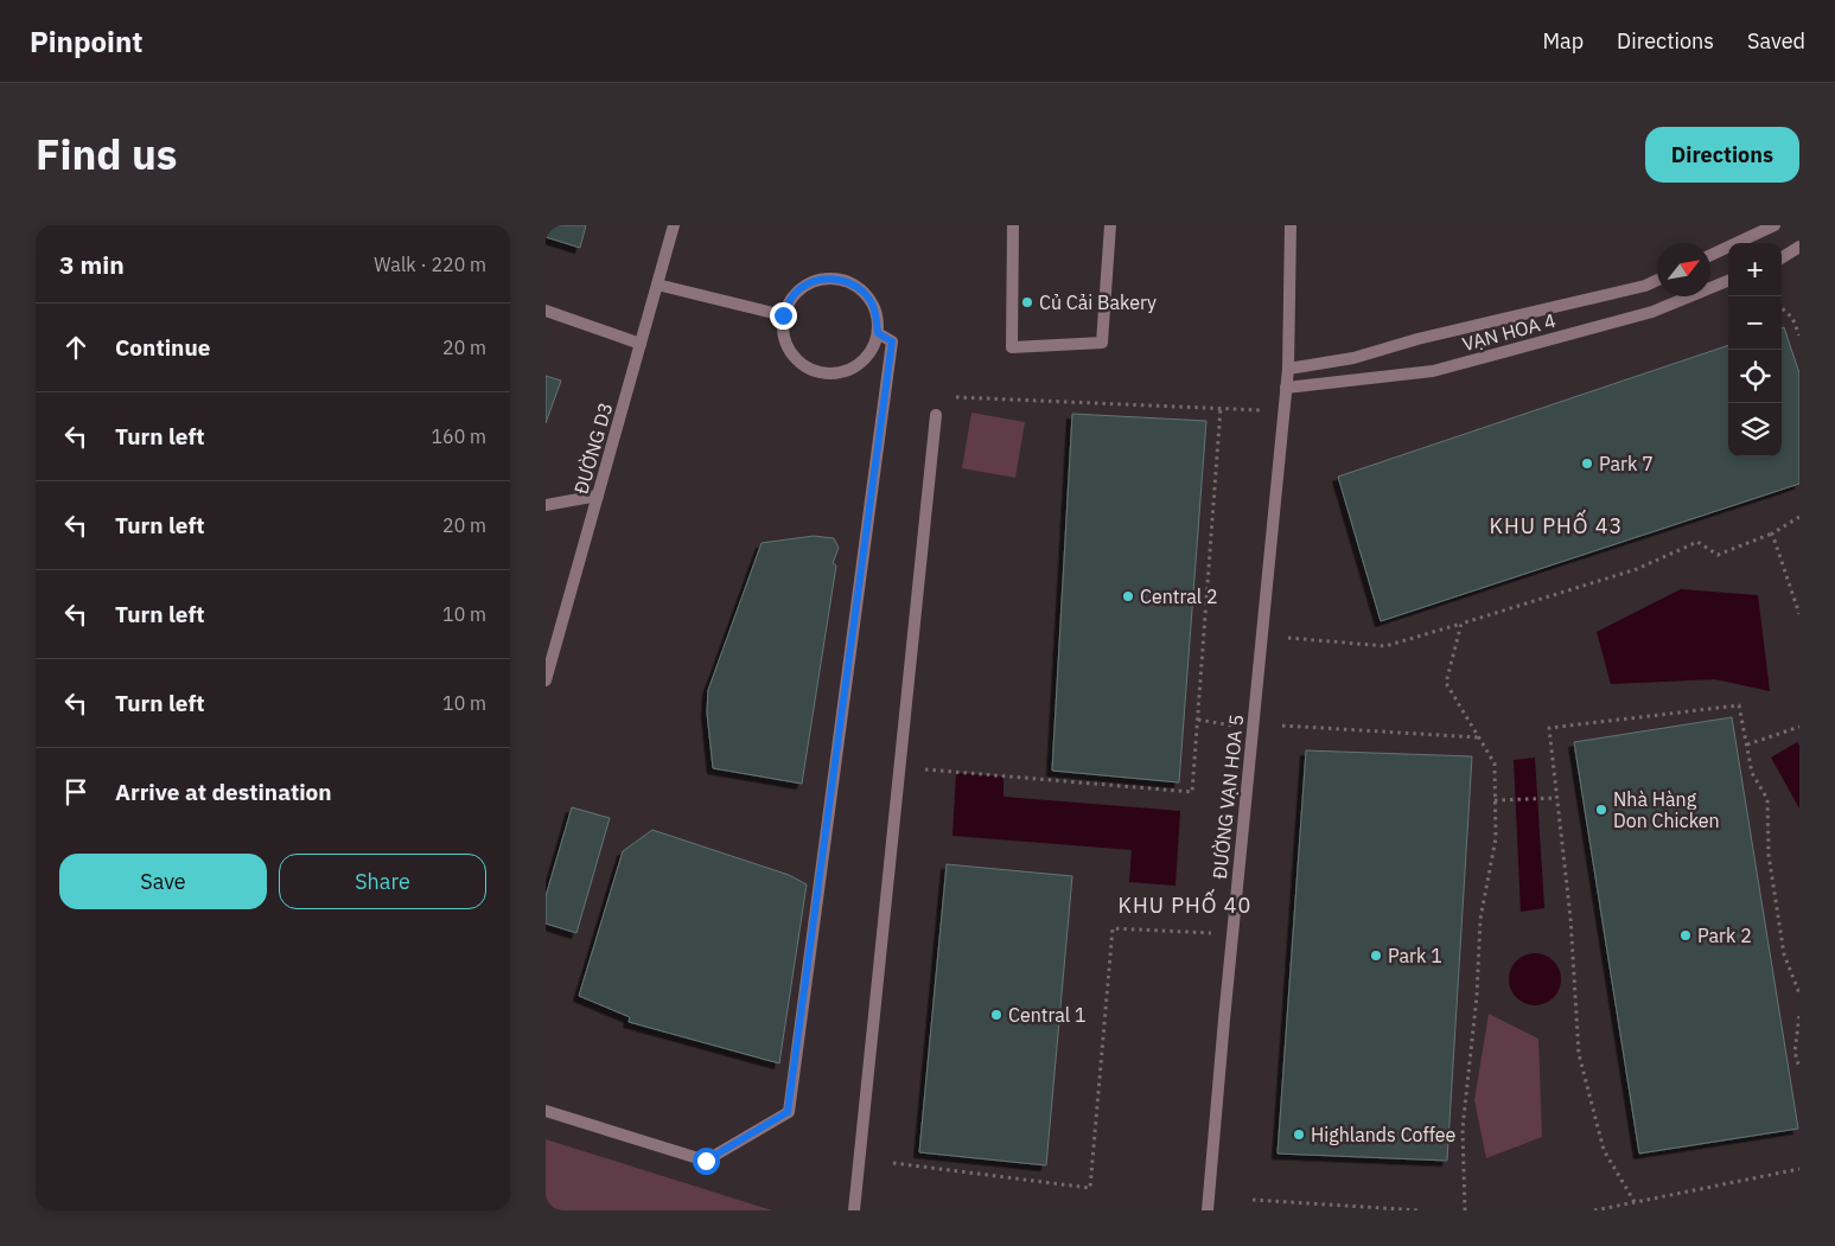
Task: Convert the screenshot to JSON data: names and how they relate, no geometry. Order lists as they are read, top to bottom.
{
  "streets": {
    "street": ["VẠN HOA 4", "ĐƯỜNG D3", "ĐƯỜNG VẠN HOA 5"]
  },
  "crossings": [
    ["VẠN HOA 4", "ĐƯỜNG VẠN HOA 5"]
  ],
  "districts": ["KHU PHỐ 43", "KHU PHỐ 40"],
  "places": [
    "Củ Cải Bakery",
    "Park 7",
    "Central 2",
    "Nhà Hàng Don Chicken",
    "Park 2",
    "Park 1",
    "Central 1",
    "Highlands Coffee"
  ],
  "north": "top right",
  "page": {
    "header": "Pinpoint",
    "nav": ["Map", "Directions", "Saved"],
    "title": "Find us",
    "buttons": [
      "Directions",
      ["Save", "Share"]
    ],
    "heading": ["3 min", "Walk · 220 m"],
    "map_buttons": ["+", "−"],
    "list": [
      ["Continue", "20 m"],
      ["Turn left", "160 m"],
      ["Turn left", "20 m"],
      ["Turn left", "10 m"],
      ["Turn left", "10 m"],
      "Arrive at destination"
    ]
  }
}
